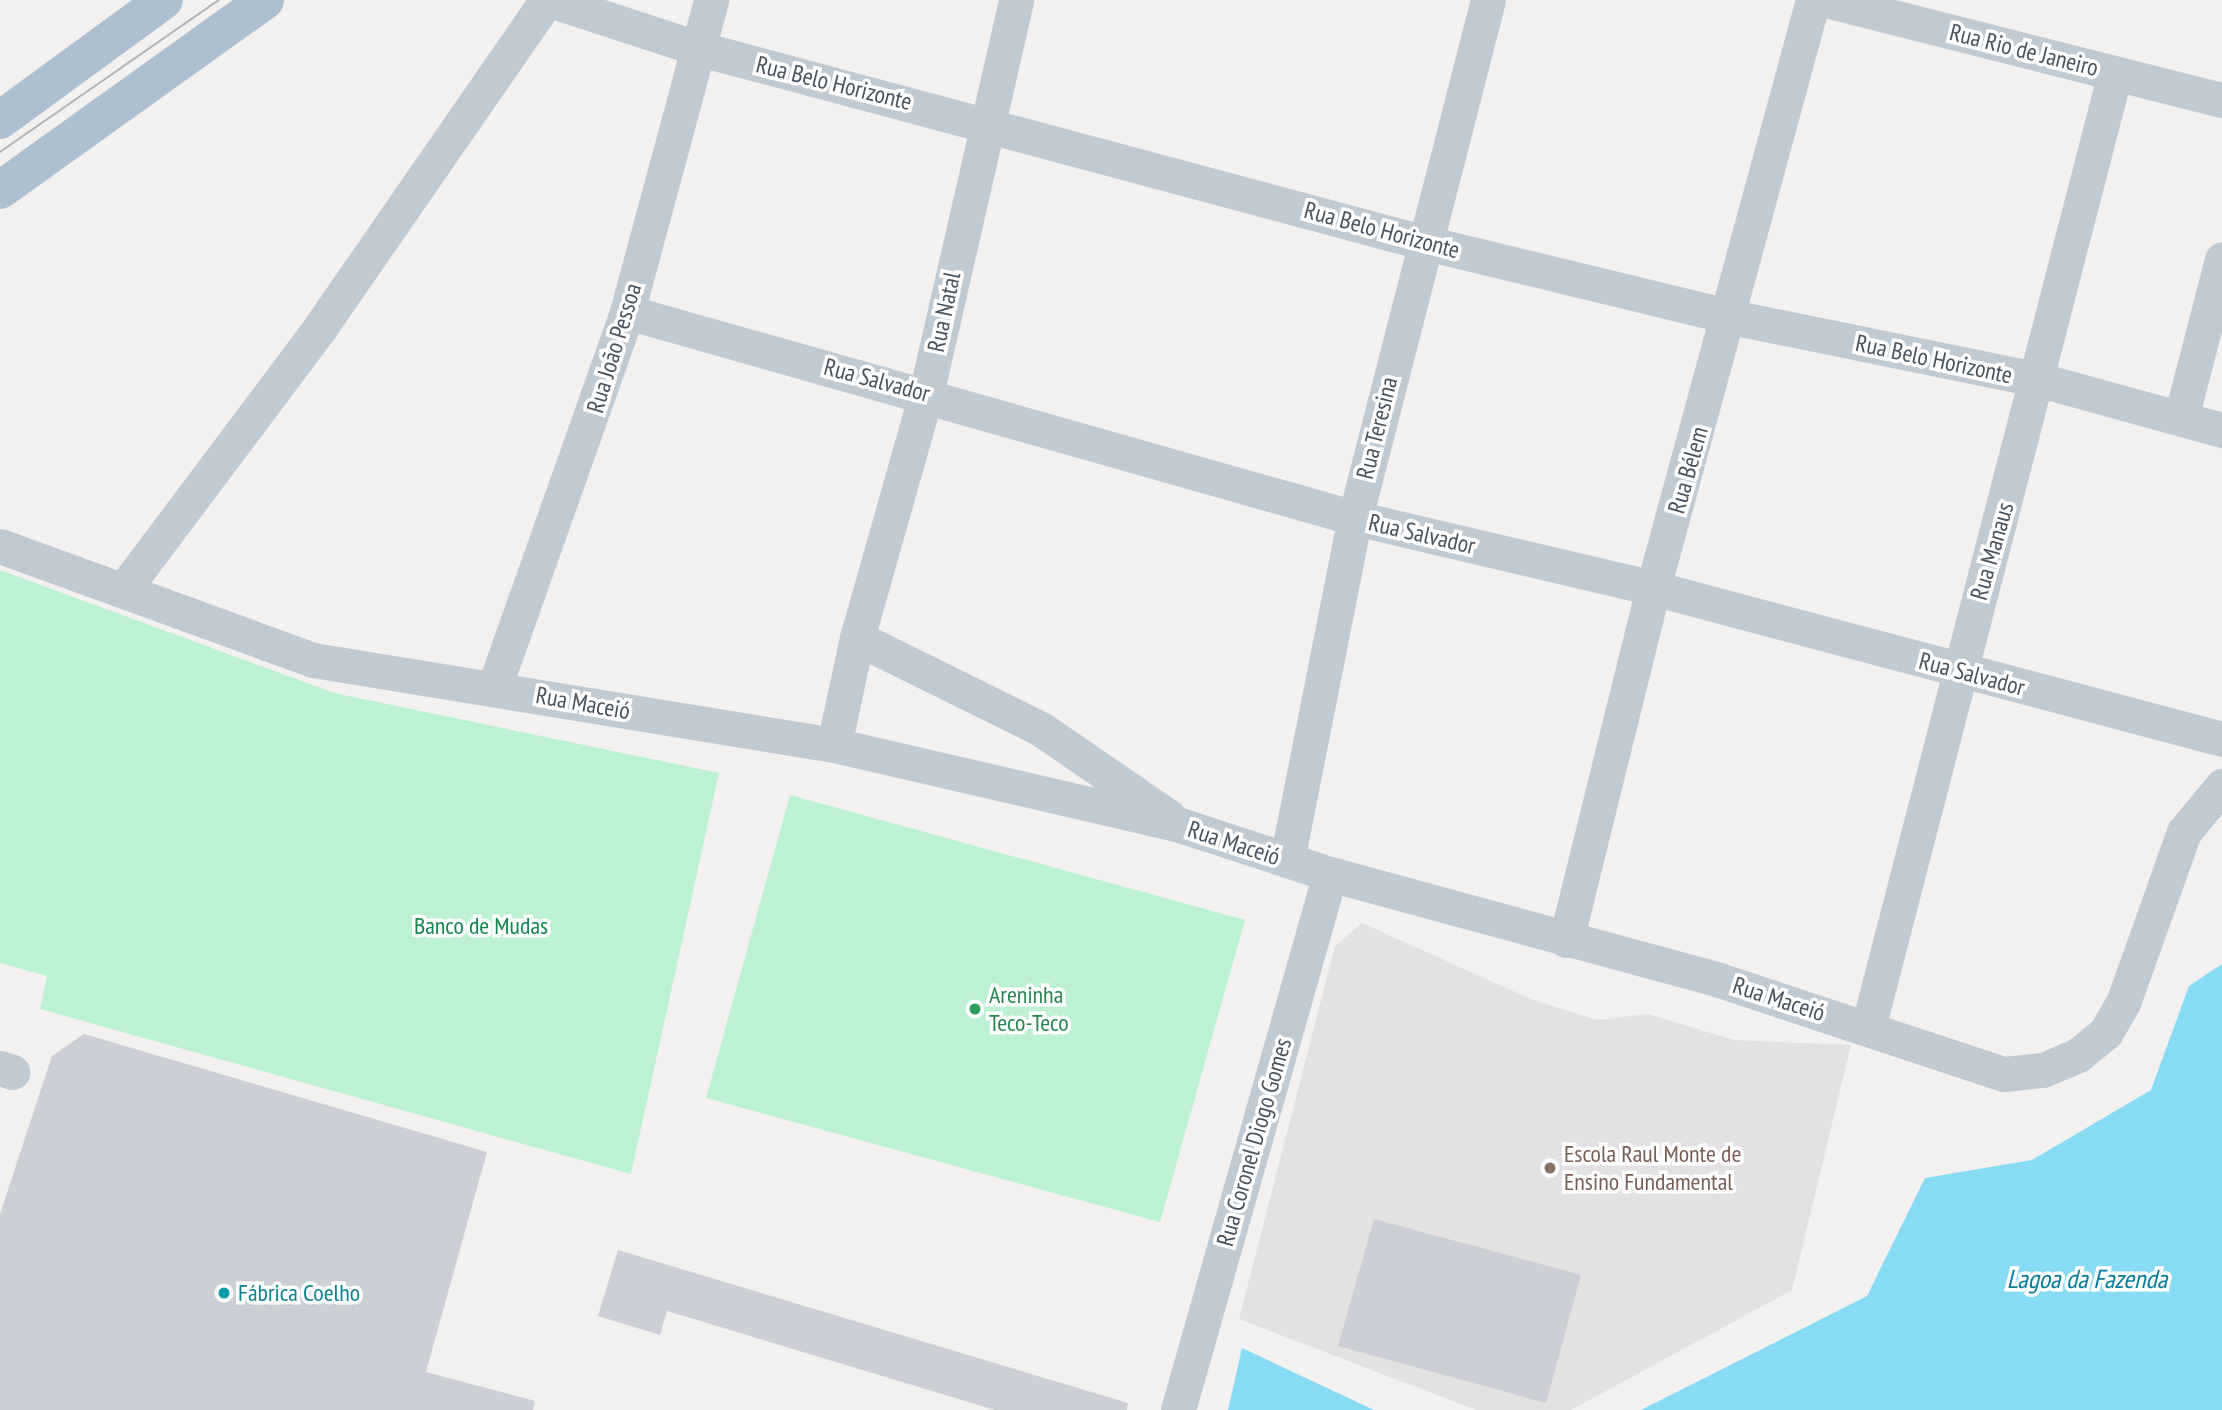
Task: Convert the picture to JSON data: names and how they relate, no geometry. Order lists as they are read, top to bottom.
{
  "streets": {
    "street": [
      "Rua Rio de Janeiro",
      "Rua Belo Horizonte",
      "Rua Natal",
      "Rua João Pessoa",
      "Rua Salvador",
      "Rua Teresina",
      "Rua Bélem",
      "Rua Manaus",
      "Rua Maceió",
      "Rua Coronel Diogo Gomes"
    ]
  },
  "crossings": [
    ["Rua Rio de Janeiro", "Rua Manaus"],
    ["Rua Belo Horizonte", "Rua Natal"],
    ["Rua Belo Horizonte", "Rua João Pessoa"],
    ["Rua Belo Horizonte", "Rua Teresina"],
    ["Rua Belo Horizonte", "Rua Bélem"],
    ["Rua Belo Horizonte", "Rua Manaus"],
    ["Rua Natal", "Rua Salvador"],
    ["Rua Natal", "Rua Maceió"],
    ["Rua João Pessoa", "Rua Salvador"],
    ["Rua João Pessoa", "Rua Maceió"],
    ["Rua Salvador", "Rua Teresina"],
    ["Rua Salvador", "Rua Bélem"],
    ["Rua Salvador", "Rua Manaus"],
    ["Rua Teresina", "Rua Maceió"],
    ["Rua Bélem", "Rua Maceió"],
    ["Rua Manaus", "Rua Maceió"],
    ["Rua Maceió", "Rua Coronel Diogo Gomes"]
  ],
  "water": ["Lagoa da Fazenda"],
  "parks": ["Banco de Mudas"],
  "places": ["Areninha Teco-Teco", "Escola Raul Monte de Ensino Fundamental", "Fábrica Coelho"]
}
